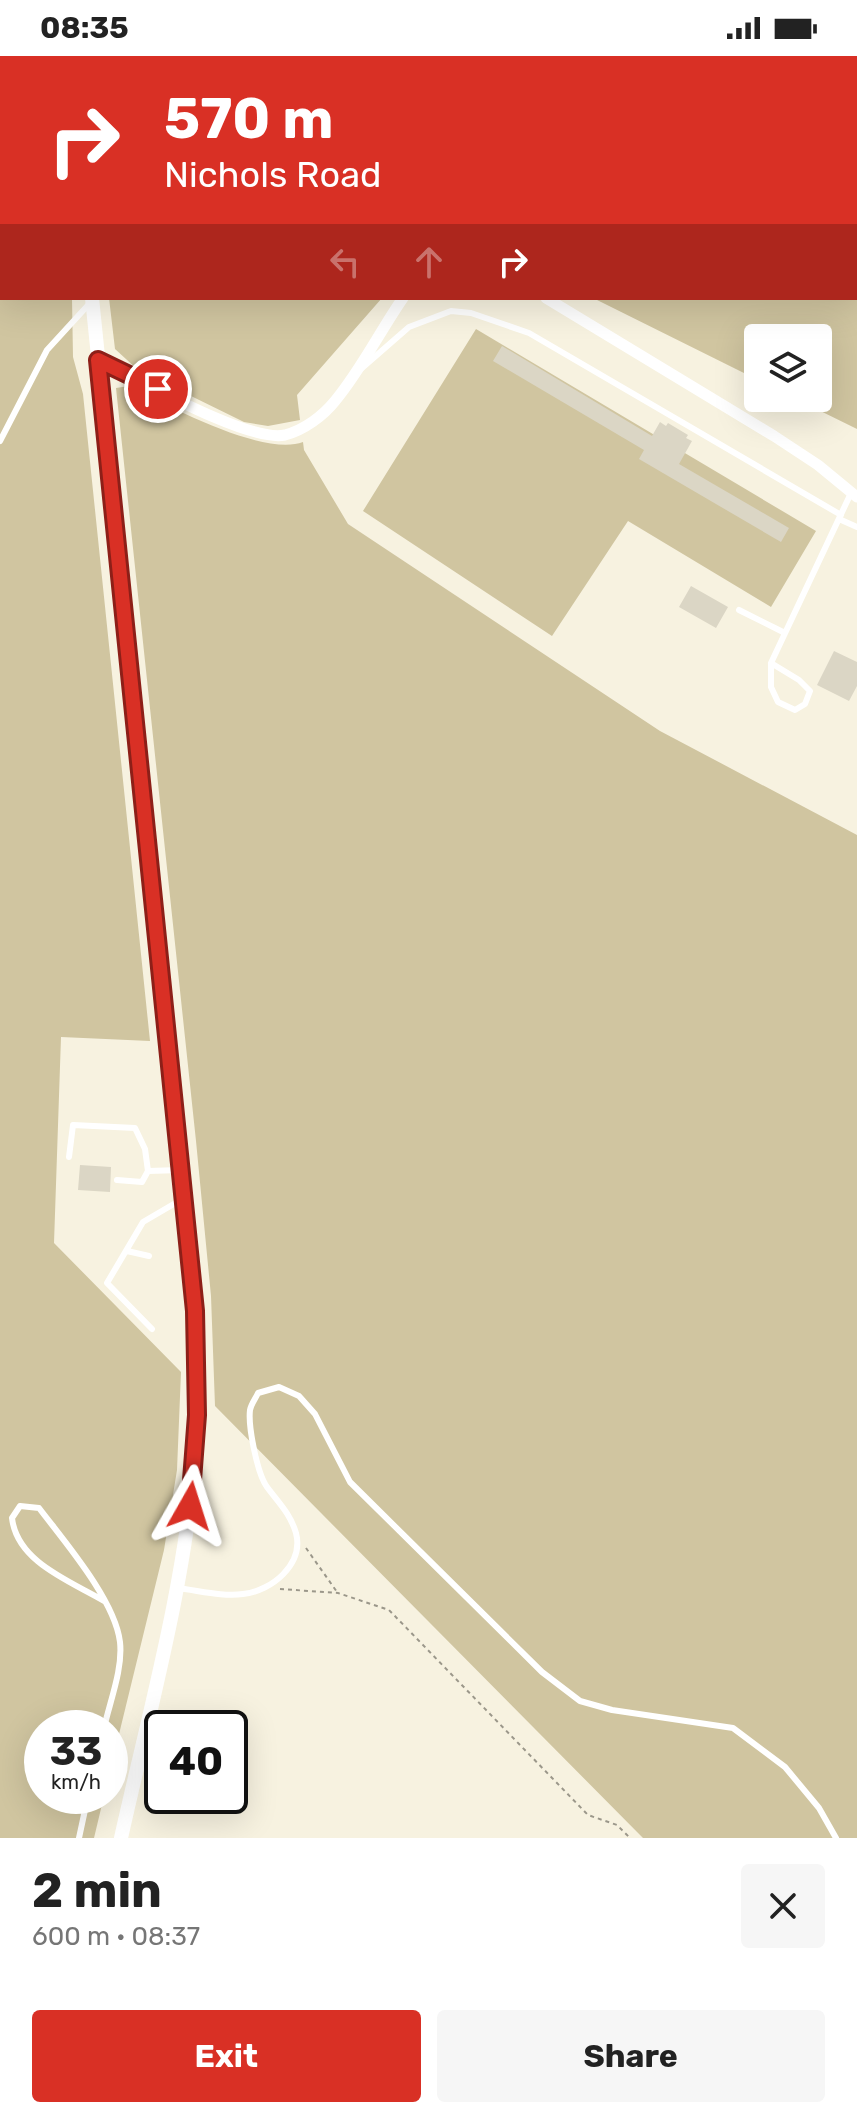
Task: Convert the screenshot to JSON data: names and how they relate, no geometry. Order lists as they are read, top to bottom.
{
  "page": {
    "status": "08:35",
    "turn": ["570 m", "Nichols Road"],
    "speed": "33 km/h",
    "limit": "40",
    "heading": ["2 min", "600 m · 08:37"],
    "buttons": ["Exit", "Share"]
  }
}
